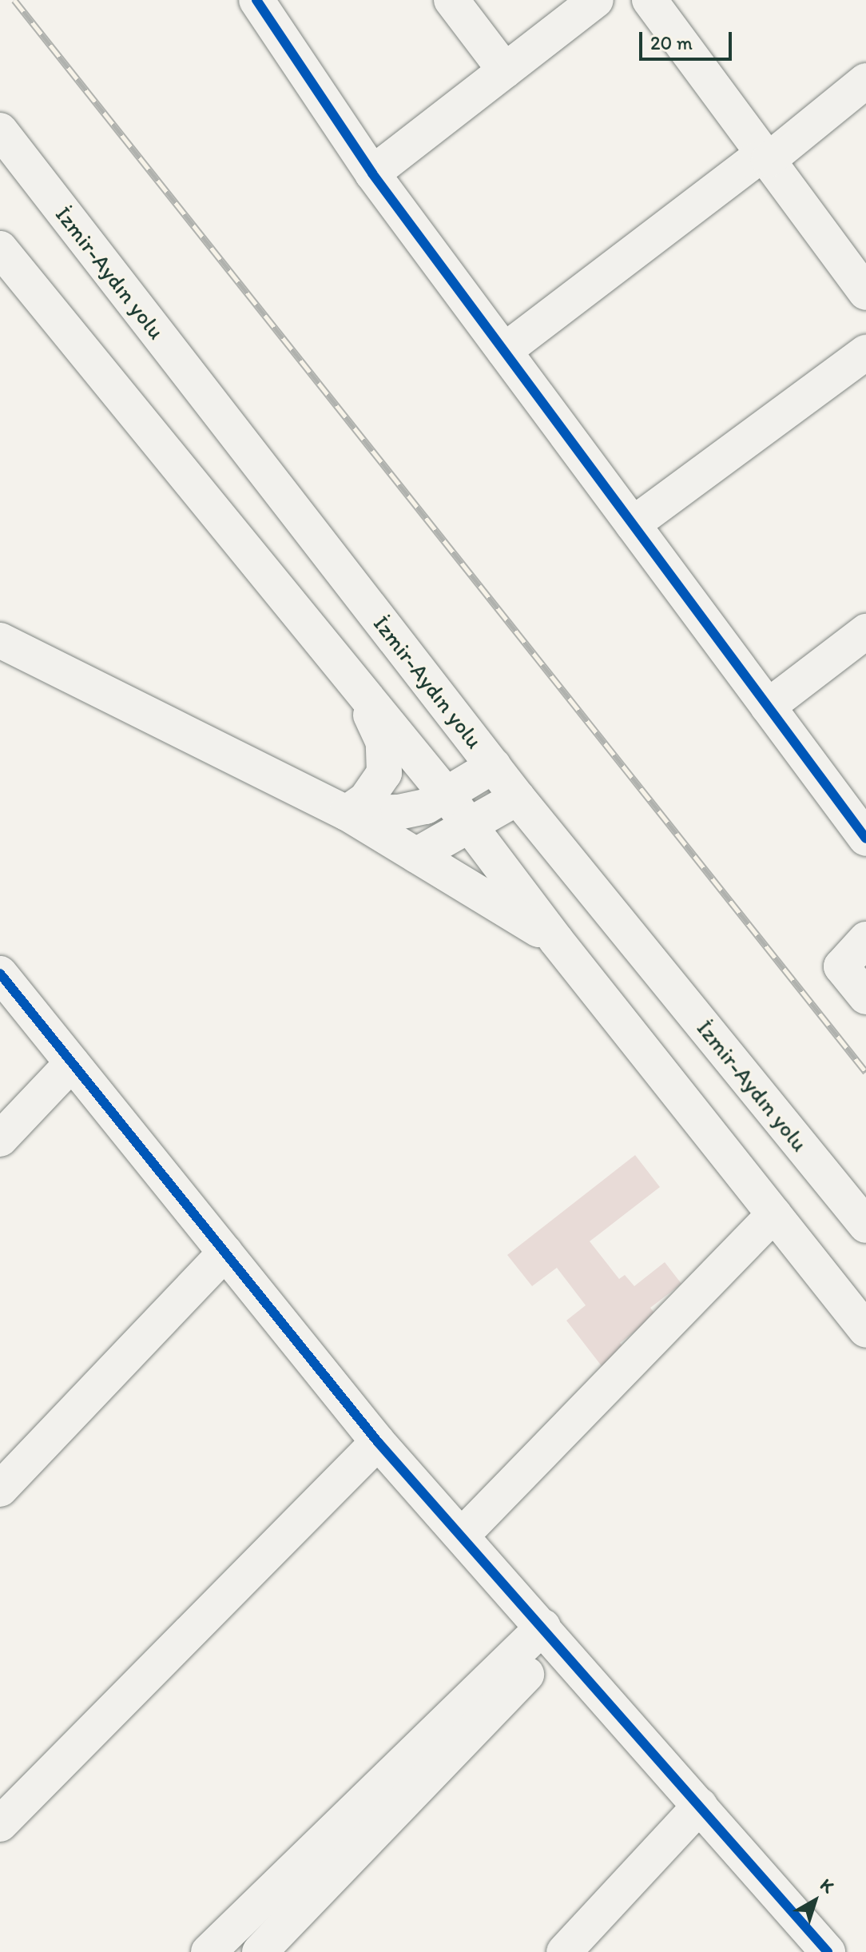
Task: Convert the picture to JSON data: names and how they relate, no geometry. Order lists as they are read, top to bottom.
{
  "streets": {
    "main road": ["İzmir-Aydın yolu"]
  },
  "scale_bar": "20 m",
  "north": "top right"
}
